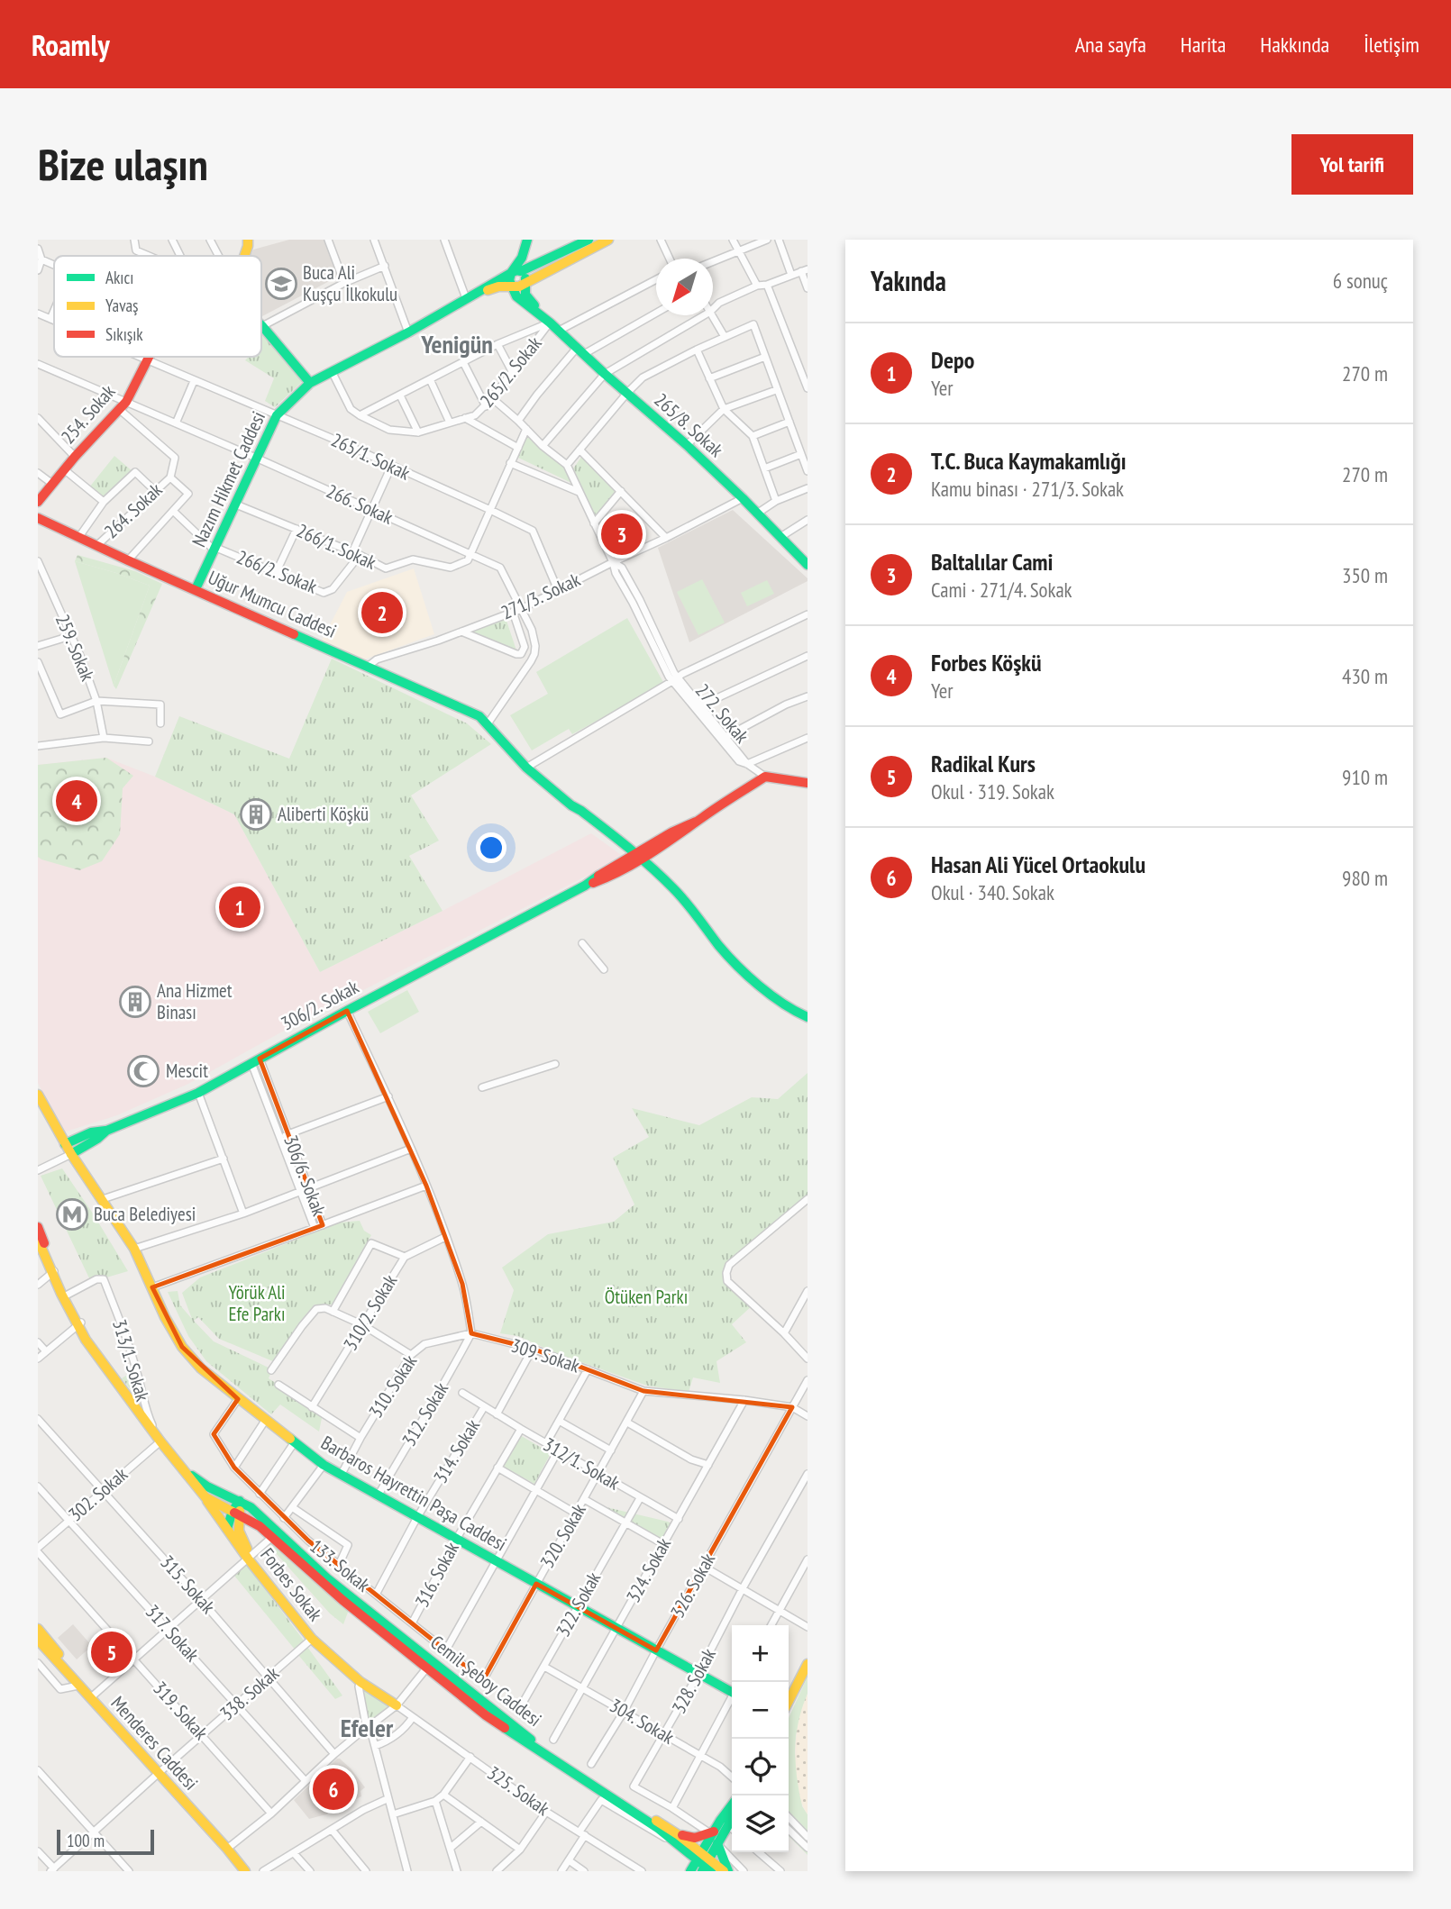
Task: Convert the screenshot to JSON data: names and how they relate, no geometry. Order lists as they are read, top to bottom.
{
  "streets": {
    "main road": [
      "254. Sokak",
      "265/8. Sokak",
      "Nazım Hikmet Caddesi",
      "Uğur Mumcu Caddesi",
      "272. Sokak",
      "306/2. Sokak",
      "Barbaros Hayrettin Paşa Caddesi",
      "Forbes Sokak",
      "Cemil Şeboy Caddesi",
      "Menderes Caddesi"
    ],
    "street": [
      "265/2. Sokak",
      "265/1. Sokak",
      "266. Sokak",
      "264. Sokak",
      "266/1. Sokak",
      "266/2. Sokak",
      "271/3. Sokak",
      "259. Sokak",
      "306/6. Sokak",
      "310/2. Sokak",
      "309. Sokak",
      "313/1. Sokak",
      "310. Sokak",
      "312. Sokak",
      "314. Sokak",
      "312/1. Sokak",
      "302. Sokak",
      "320. Sokak",
      "133. Sokak",
      "324. Sokak",
      "316. Sokak",
      "315. Sokak",
      "326. Sokak",
      "322. Sokak",
      "317. Sokak",
      "328. Sokak",
      "338. Sokak",
      "319. Sokak",
      "304. Sokak",
      "325. Sokak"
    ]
  },
  "crossings": [
    ["265/2. Sokak", "265/8. Sokak"],
    ["254. Sokak", "265/1. Sokak"],
    ["254. Sokak", "266. Sokak"],
    ["265/8. Sokak", "Nazım Hikmet Caddesi"],
    ["265/8. Sokak", "271/3. Sokak"],
    ["265/1. Sokak", "Nazım Hikmet Caddesi"],
    ["265/1. Sokak", "271/3. Sokak"],
    ["Nazım Hikmet Caddesi", "266. Sokak"],
    ["Nazım Hikmet Caddesi", "266/1. Sokak"],
    ["Nazım Hikmet Caddesi", "266/2. Sokak"],
    ["Nazım Hikmet Caddesi", "Uğur Mumcu Caddesi"],
    ["266. Sokak", "266/1. Sokak"],
    ["266. Sokak", "271/3. Sokak"],
    ["266. Sokak", "Uğur Mumcu Caddesi"],
    ["264. Sokak", "266/2. Sokak"],
    ["264. Sokak", "Uğur Mumcu Caddesi"],
    ["266/1. Sokak", "266/2. Sokak"],
    ["271/3. Sokak", "Uğur Mumcu Caddesi"],
    ["Uğur Mumcu Caddesi", "306/2. Sokak"],
    ["272. Sokak", "306/2. Sokak"],
    ["306/2. Sokak", "306/6. Sokak"],
    ["306/2. Sokak", "Barbaros Hayrettin Paşa Caddesi"],
    ["309. Sokak", "310. Sokak"],
    ["309. Sokak", "312. Sokak"],
    ["309. Sokak", "320. Sokak"],
    ["309. Sokak", "324. Sokak"],
    ["309. Sokak", "326. Sokak"],
    ["313/1. Sokak", "302. Sokak"],
    ["313/1. Sokak", "Forbes Sokak"],
    ["310. Sokak", "312. Sokak"],
    ["310. Sokak", "Barbaros Hayrettin Paşa Caddesi"],
    ["312. Sokak", "Barbaros Hayrettin Paşa Caddesi"],
    ["314. Sokak", "312/1. Sokak"],
    ["314. Sokak", "Barbaros Hayrettin Paşa Caddesi"],
    ["314. Sokak", "133. Sokak"],
    ["312/1. Sokak", "320. Sokak"],
    ["312/1. Sokak", "324. Sokak"],
    ["312/1. Sokak", "316. Sokak"],
    ["312/1. Sokak", "322. Sokak"],
    ["Barbaros Hayrettin Paşa Caddesi", "320. Sokak"],
    ["Barbaros Hayrettin Paşa Caddesi", "133. Sokak"],
    ["Barbaros Hayrettin Paşa Caddesi", "324. Sokak"],
    ["Barbaros Hayrettin Paşa Caddesi", "316. Sokak"],
    ["Barbaros Hayrettin Paşa Caddesi", "326. Sokak"],
    ["Barbaros Hayrettin Paşa Caddesi", "322. Sokak"],
    ["Barbaros Hayrettin Paşa Caddesi", "328. Sokak"],
    ["302. Sokak", "315. Sokak"],
    ["302. Sokak", "Forbes Sokak"],
    ["302. Sokak", "317. Sokak"],
    ["302. Sokak", "319. Sokak"],
    ["320. Sokak", "133. Sokak"],
    ["133. Sokak", "316. Sokak"],
    ["324. Sokak", "304. Sokak"],
    ["315. Sokak", "338. Sokak"],
    ["Forbes Sokak", "Cemil Şeboy Caddesi"],
    ["Forbes Sokak", "338. Sokak"],
    ["Forbes Sokak", "325. Sokak"],
    ["326. Sokak", "304. Sokak"],
    ["322. Sokak", "304. Sokak"],
    ["317. Sokak", "338. Sokak"],
    ["328. Sokak", "304. Sokak"],
    ["338. Sokak", "319. Sokak"],
    ["338. Sokak", "Menderes Caddesi"]
  ],
  "districts": ["Yenigün", "Efeler"],
  "parks": ["Yörük Ali Efe Parkı", "Ötüken Parkı"],
  "places": {
    "school or university": ["Buca Ali Kuşçu İlkokulu"],
    "building": ["Aliberti Köşkü", "Ana Hizmet Binası"],
    "mosque": ["Mescit"],
    "metro station": ["Buca Belediyesi"]
  },
  "legend": ["Akıcı", "Yavaş", "Sıkışık"],
  "scale_bar": "100 m",
  "north": "bottom left",
  "page": {
    "header": "Roamly",
    "nav": [
      "Ana sayfa",
      "Harita",
      "Hakkında",
      "İletişim"
    ],
    "buttons": "Yol tarifi",
    "title": "Bize ulaşın",
    "heading": ["Yakında", "6 sonuç"],
    "list": [
      {
        "mark": "1",
        "name": "Depo",
        "note": "Yer",
        "value": "270 m"
      },
      {
        "mark": "2",
        "name": "T.C. Buca Kaymakamlığı",
        "note": "Kamu binası · 271/3. Sokak",
        "value": "270 m"
      },
      {
        "mark": "3",
        "name": "Baltalılar Cami",
        "note": "Cami · 271/4. Sokak",
        "value": "350 m"
      },
      {
        "mark": "4",
        "name": "Forbes Köşkü",
        "note": "Yer",
        "value": "430 m"
      },
      {
        "mark": "5",
        "name": "Radikal Kurs",
        "note": "Okul · 319. Sokak",
        "value": "910 m"
      },
      {
        "mark": "6",
        "name": "Hasan Ali Yücel Ortaokulu",
        "note": "Okul · 340. Sokak",
        "value": "980 m"
      }
    ],
    "pins": [
      "3",
      "2",
      "4",
      "1",
      "5",
      "6"
    ],
    "map_buttons": ["+", "−"],
    "scale": "100 m"
  }
}
